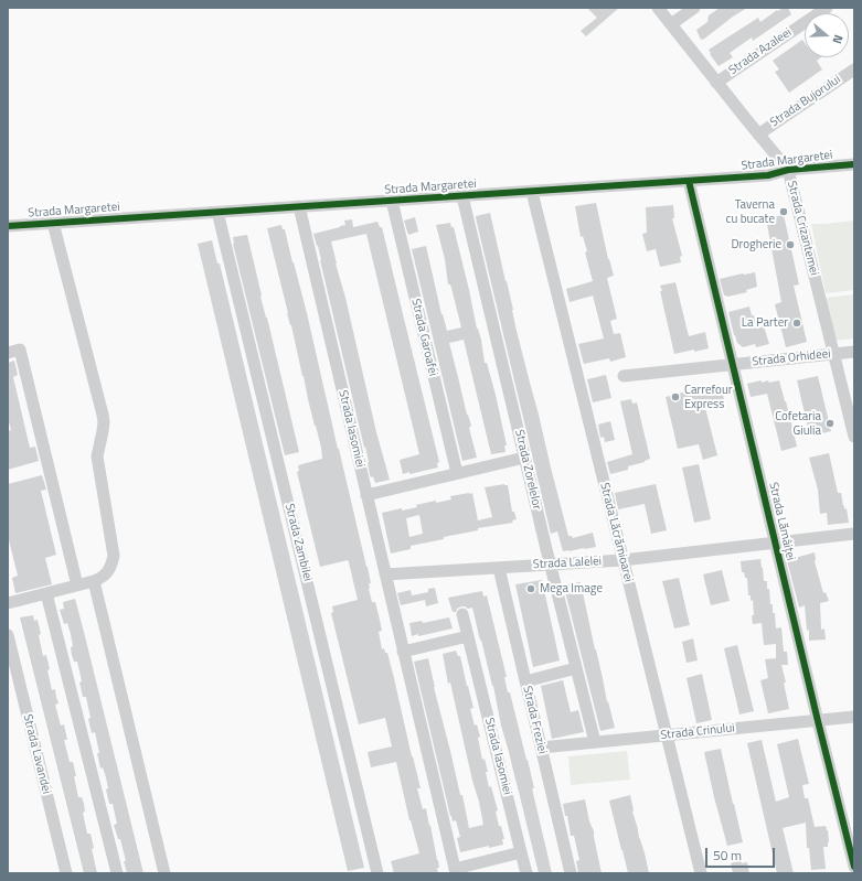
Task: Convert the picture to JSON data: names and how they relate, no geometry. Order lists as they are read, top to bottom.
{
  "streets": {
    "street": [
      "Strada Azaleei",
      "Strada Bujorului",
      "Strada Margaretei",
      "Strada Crizantemei",
      "Strada Garoafei",
      "Strada Orhideei",
      "Strada Iasomiei",
      "Strada Zorelelor",
      "Strada Lămâiței",
      "Strada Lăcrămioarei",
      "Strada Zambilei",
      "Strada Lalelei",
      "Strada Freziei",
      "Strada Crinului",
      "Strada Lavandei"
    ]
  },
  "crossings": [
    ["Strada Azaleei", "Strada Crizantemei"],
    ["Strada Bujorului", "Strada Crizantemei"],
    ["Strada Margaretei", "Strada Crizantemei"],
    ["Strada Margaretei", "Strada Garoafei"],
    ["Strada Margaretei", "Strada Iasomiei"],
    ["Strada Margaretei", "Strada Zorelelor"],
    ["Strada Margaretei", "Strada Lămâiței"],
    ["Strada Margaretei", "Strada Lăcrămioarei"],
    ["Strada Margaretei", "Strada Zambilei"],
    ["Strada Crizantemei", "Strada Orhideei"],
    ["Strada Orhideei", "Strada Lămâiței"],
    ["Strada Iasomiei", "Strada Lalelei"],
    ["Strada Zorelelor", "Strada Lalelei"],
    ["Strada Zorelelor", "Strada Crinului"],
    ["Strada Lămâiței", "Strada Lalelei"],
    ["Strada Lămâiței", "Strada Crinului"],
    ["Strada Lăcrămioarei", "Strada Lalelei"],
    ["Strada Lăcrămioarei", "Strada Crinului"],
    ["Strada Lalelei", "Strada Freziei"],
    ["Strada Freziei", "Strada Crinului"]
  ],
  "places": [
    "Taverna cu bucate",
    "Drogherie",
    "La Parter",
    "Carrefour Express",
    "Cofetaria Giulia",
    "Mega Image"
  ],
  "scale_bar": "50 m",
  "north": "right"
}
